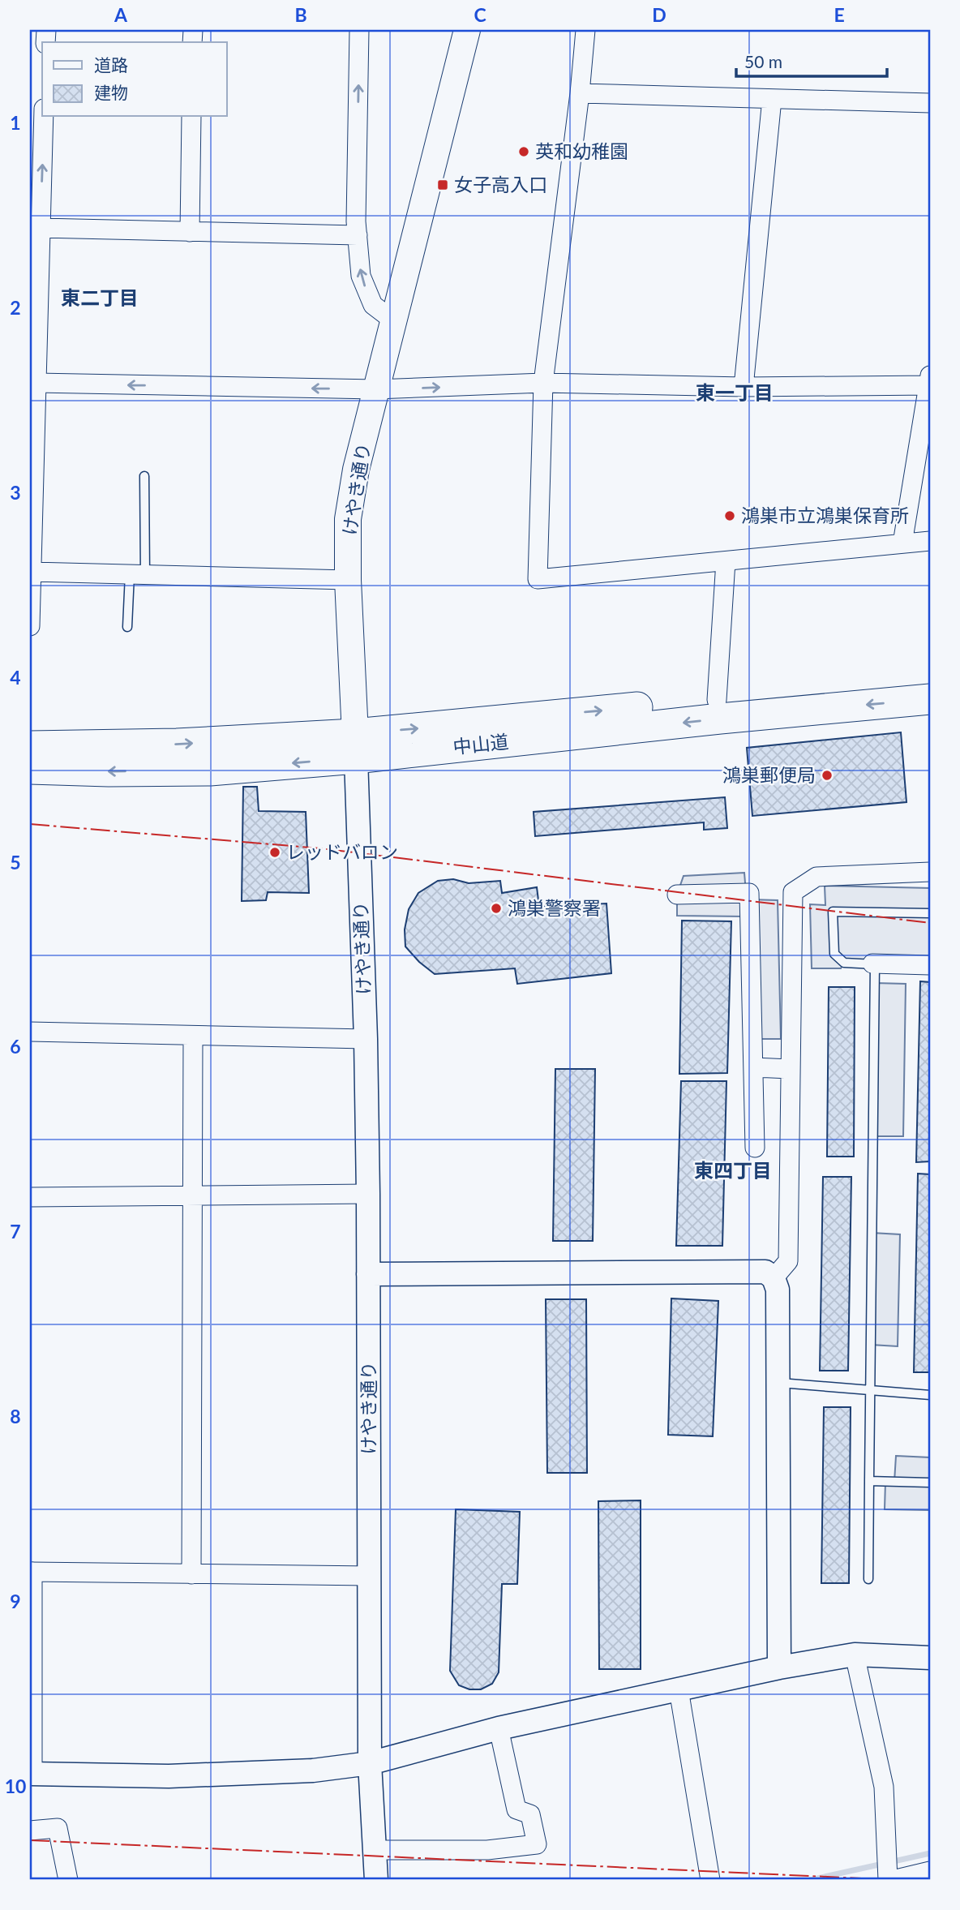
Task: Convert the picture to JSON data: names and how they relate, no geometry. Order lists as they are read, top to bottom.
{
  "streets": {
    "highway": ["中山道"],
    "main road": ["けやき通り"]
  },
  "crossings": [
    ["けやき通り", "中山道"]
  ],
  "districts": ["東二丁目", "東一丁目", "東四丁目"],
  "places": {
    "other": [
      "英和幼稚園",
      "鴻巣市立鴻巣保育所",
      "鴻巣郵便局",
      "レッドバロン",
      "鴻巣警察署"
    ],
    "transit": ["女子高入口"]
  },
  "legend": ["道路", "建物"],
  "scale_bar": "50 m",
  "grid": {
    "columns": [
      "A",
      "B",
      "C",
      "D",
      "E"
    ],
    "rows": [
      "1",
      "2",
      "3",
      "4",
      "5",
      "6",
      "7",
      "8",
      "9",
      "10"
    ]
  }
}
